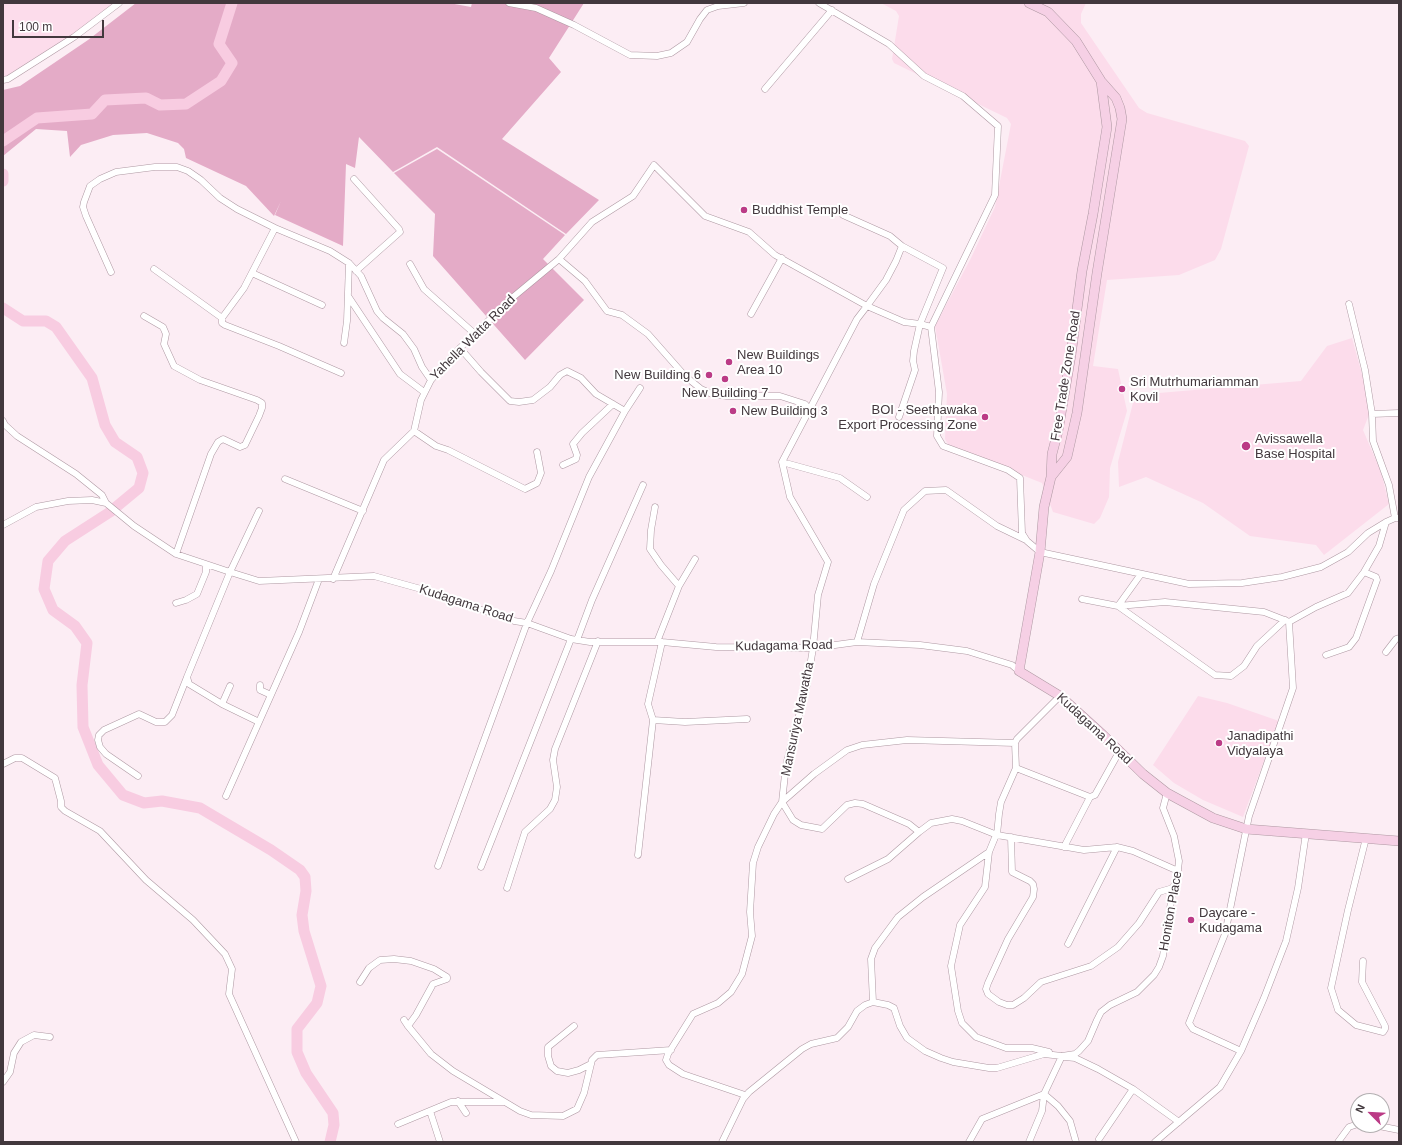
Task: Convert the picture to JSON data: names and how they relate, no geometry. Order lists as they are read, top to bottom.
{
  "streets": {
    "street": [
      "Yahella Watta Road",
      "Free Trade Zone Road",
      "Kudagama Road",
      "Mansuriya Mawatha",
      "Honiton Place"
    ]
  },
  "crossings": [
    ["Free Trade Zone Road", "Kudagama Road"],
    ["Kudagama Road", "Mansuriya Mawatha"],
    ["Kudagama Road", "Honiton Place"]
  ],
  "places": [
    "Buddhist Temple",
    "New Buildings Area 10",
    "New Building 6",
    "New Building 7",
    "Sri Mutrhumariamman Kovil",
    "New Building 3",
    "BOI - Seethawaka Export Processing Zone",
    "Avissawella Base Hospital",
    "Janadipathi Vidyalaya",
    "Daycare - Kudagama"
  ],
  "scale_bar": "100 m",
  "north": "top left"
}
